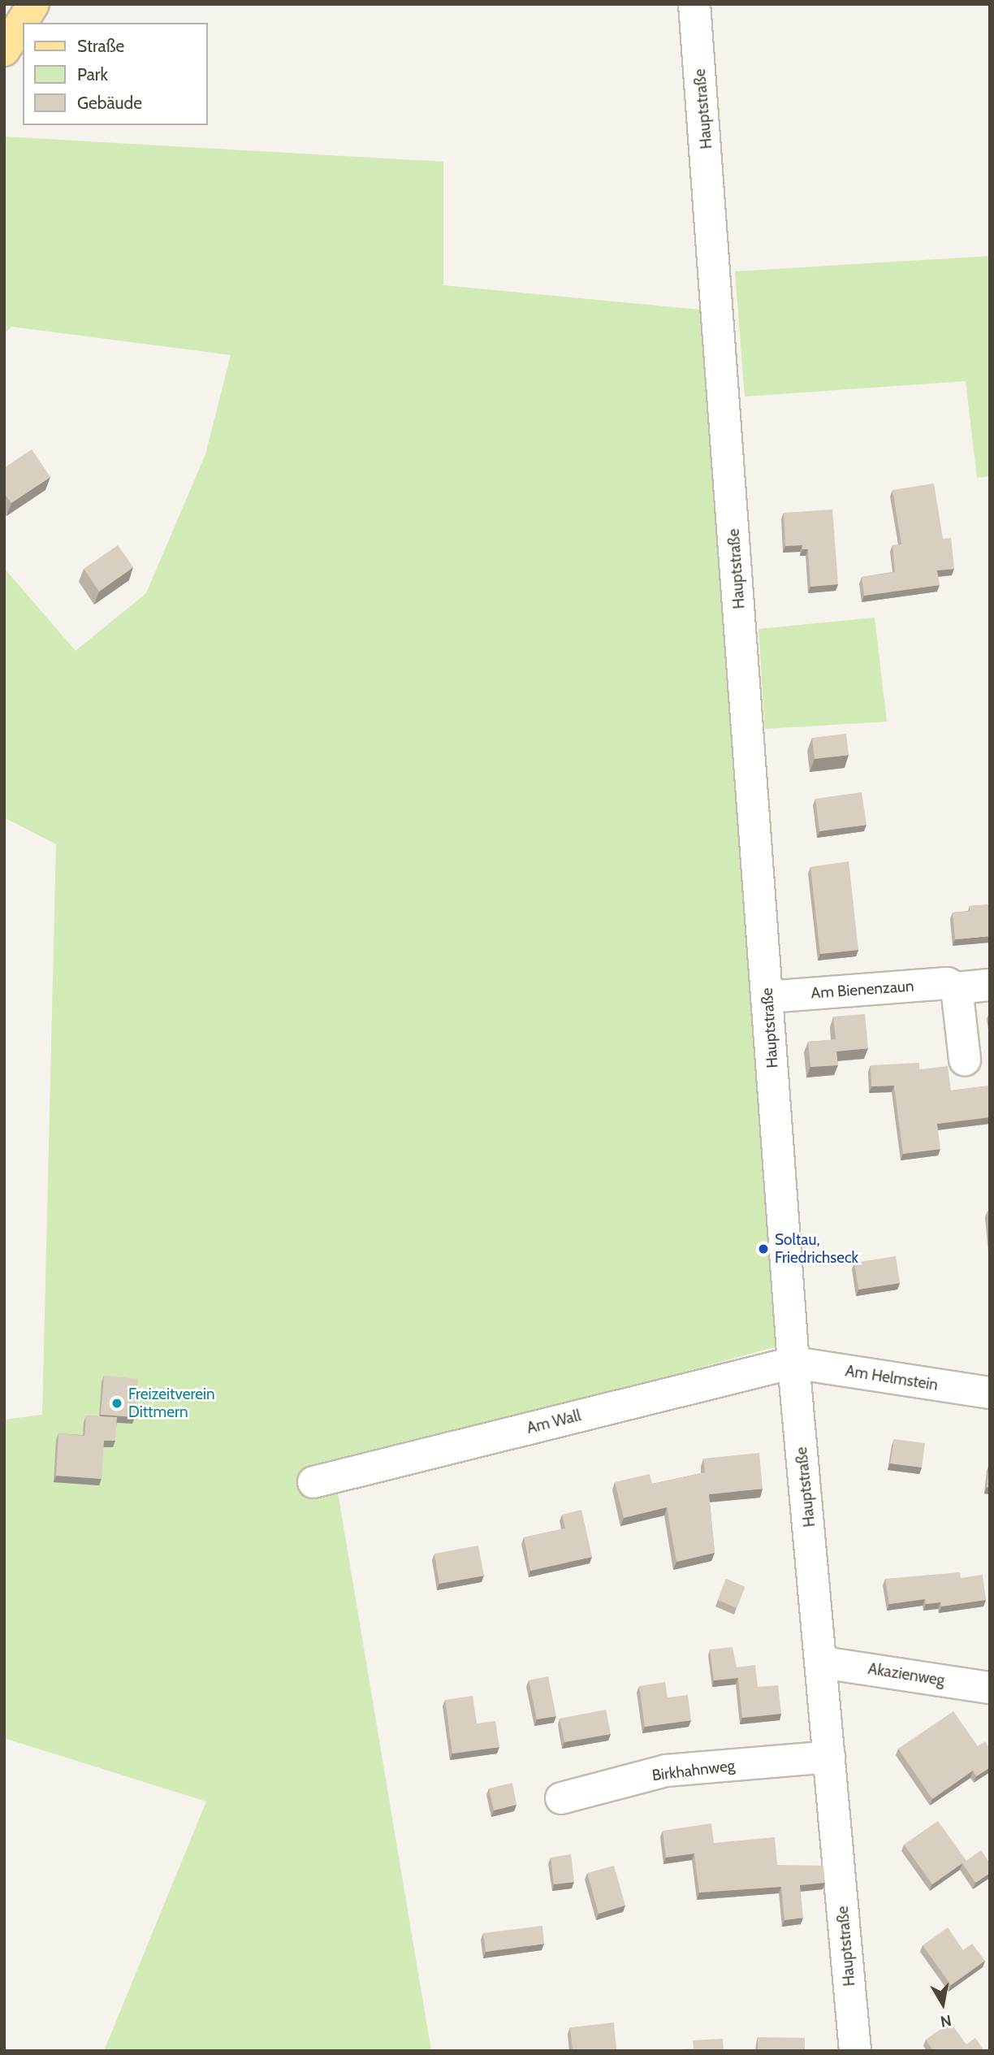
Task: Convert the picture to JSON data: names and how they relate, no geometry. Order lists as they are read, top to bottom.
{
  "streets": {
    "street": [
      "Hauptstraße",
      "Am Bienenzaun",
      "Am Helmstein",
      "Am Wall",
      "Akazienweg",
      "Birkhahnweg"
    ]
  },
  "crossings": [
    ["Hauptstraße", "Am Bienenzaun"],
    ["Hauptstraße", "Am Helmstein"],
    ["Hauptstraße", "Am Wall"],
    ["Hauptstraße", "Akazienweg"],
    ["Hauptstraße", "Birkhahnweg"],
    ["Am Helmstein", "Am Wall"]
  ],
  "places": ["Soltau, Friedrichseck", "Freizeitverein Dittmern"],
  "legend": ["Straße", "Park", "Gebäude"],
  "north": "bottom"
}
